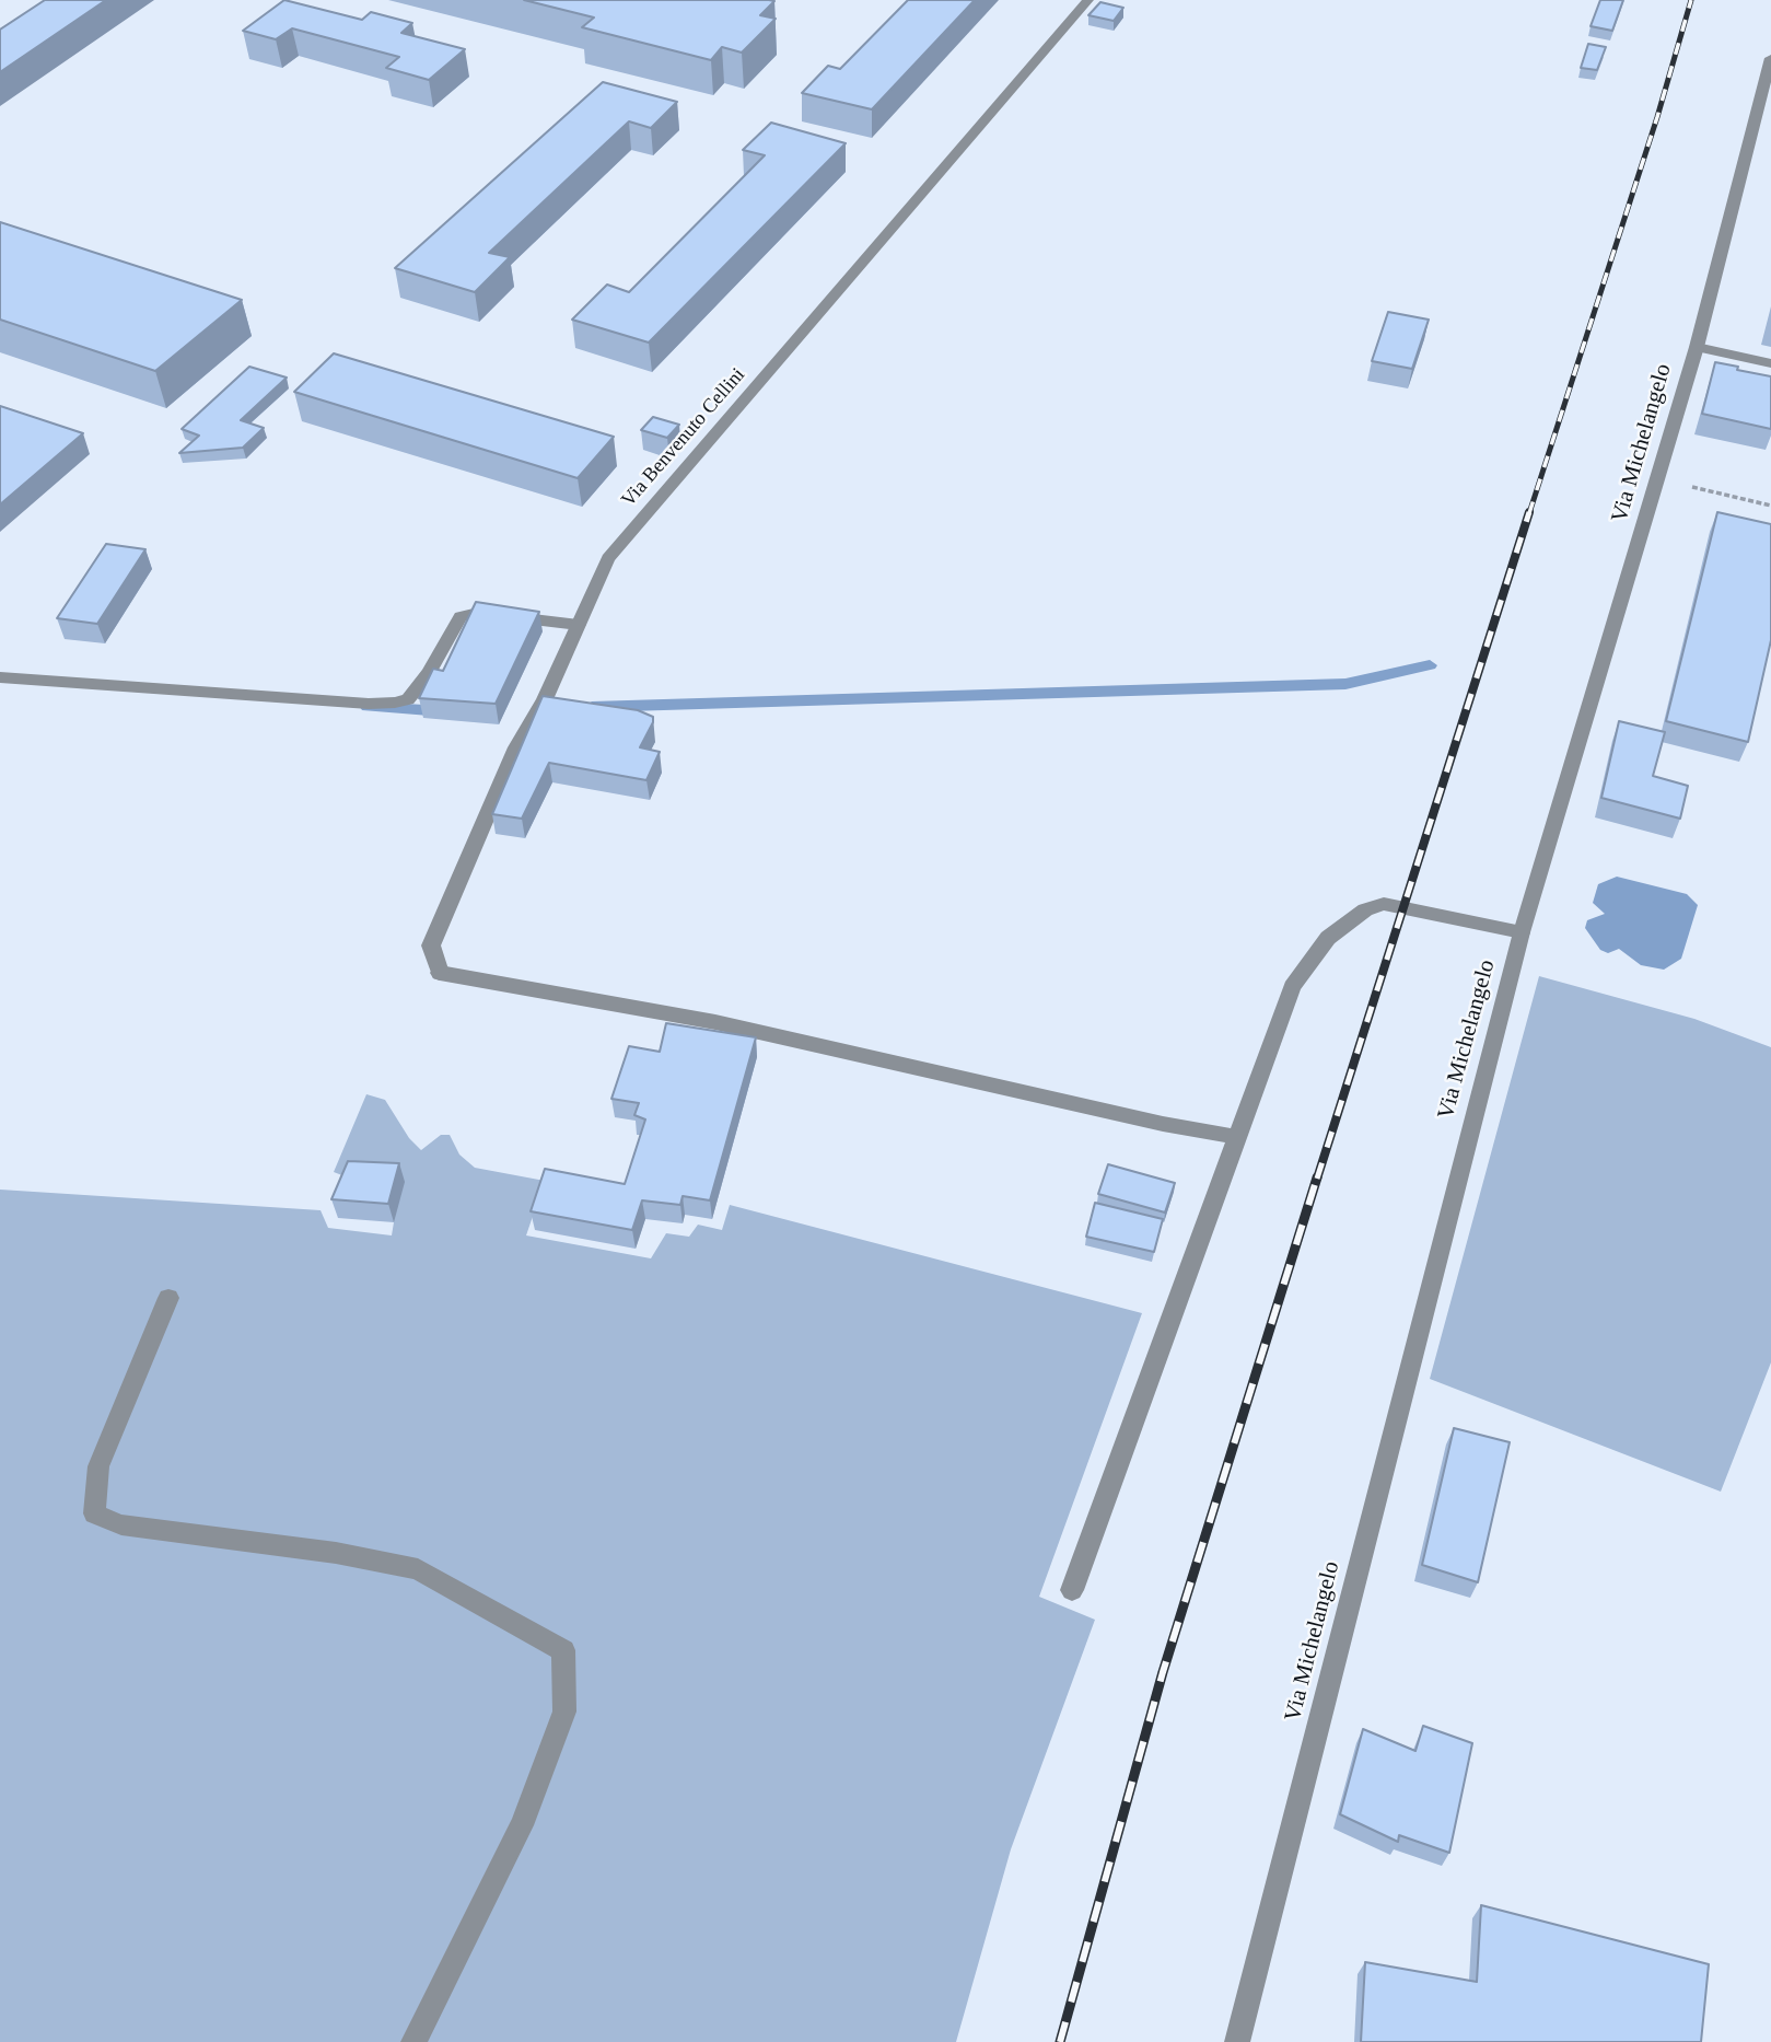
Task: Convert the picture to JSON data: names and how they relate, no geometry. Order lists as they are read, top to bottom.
{
  "streets": {
    "street": ["Via Benvenuto Cellini", "Via Michelangelo"]
  }
}
